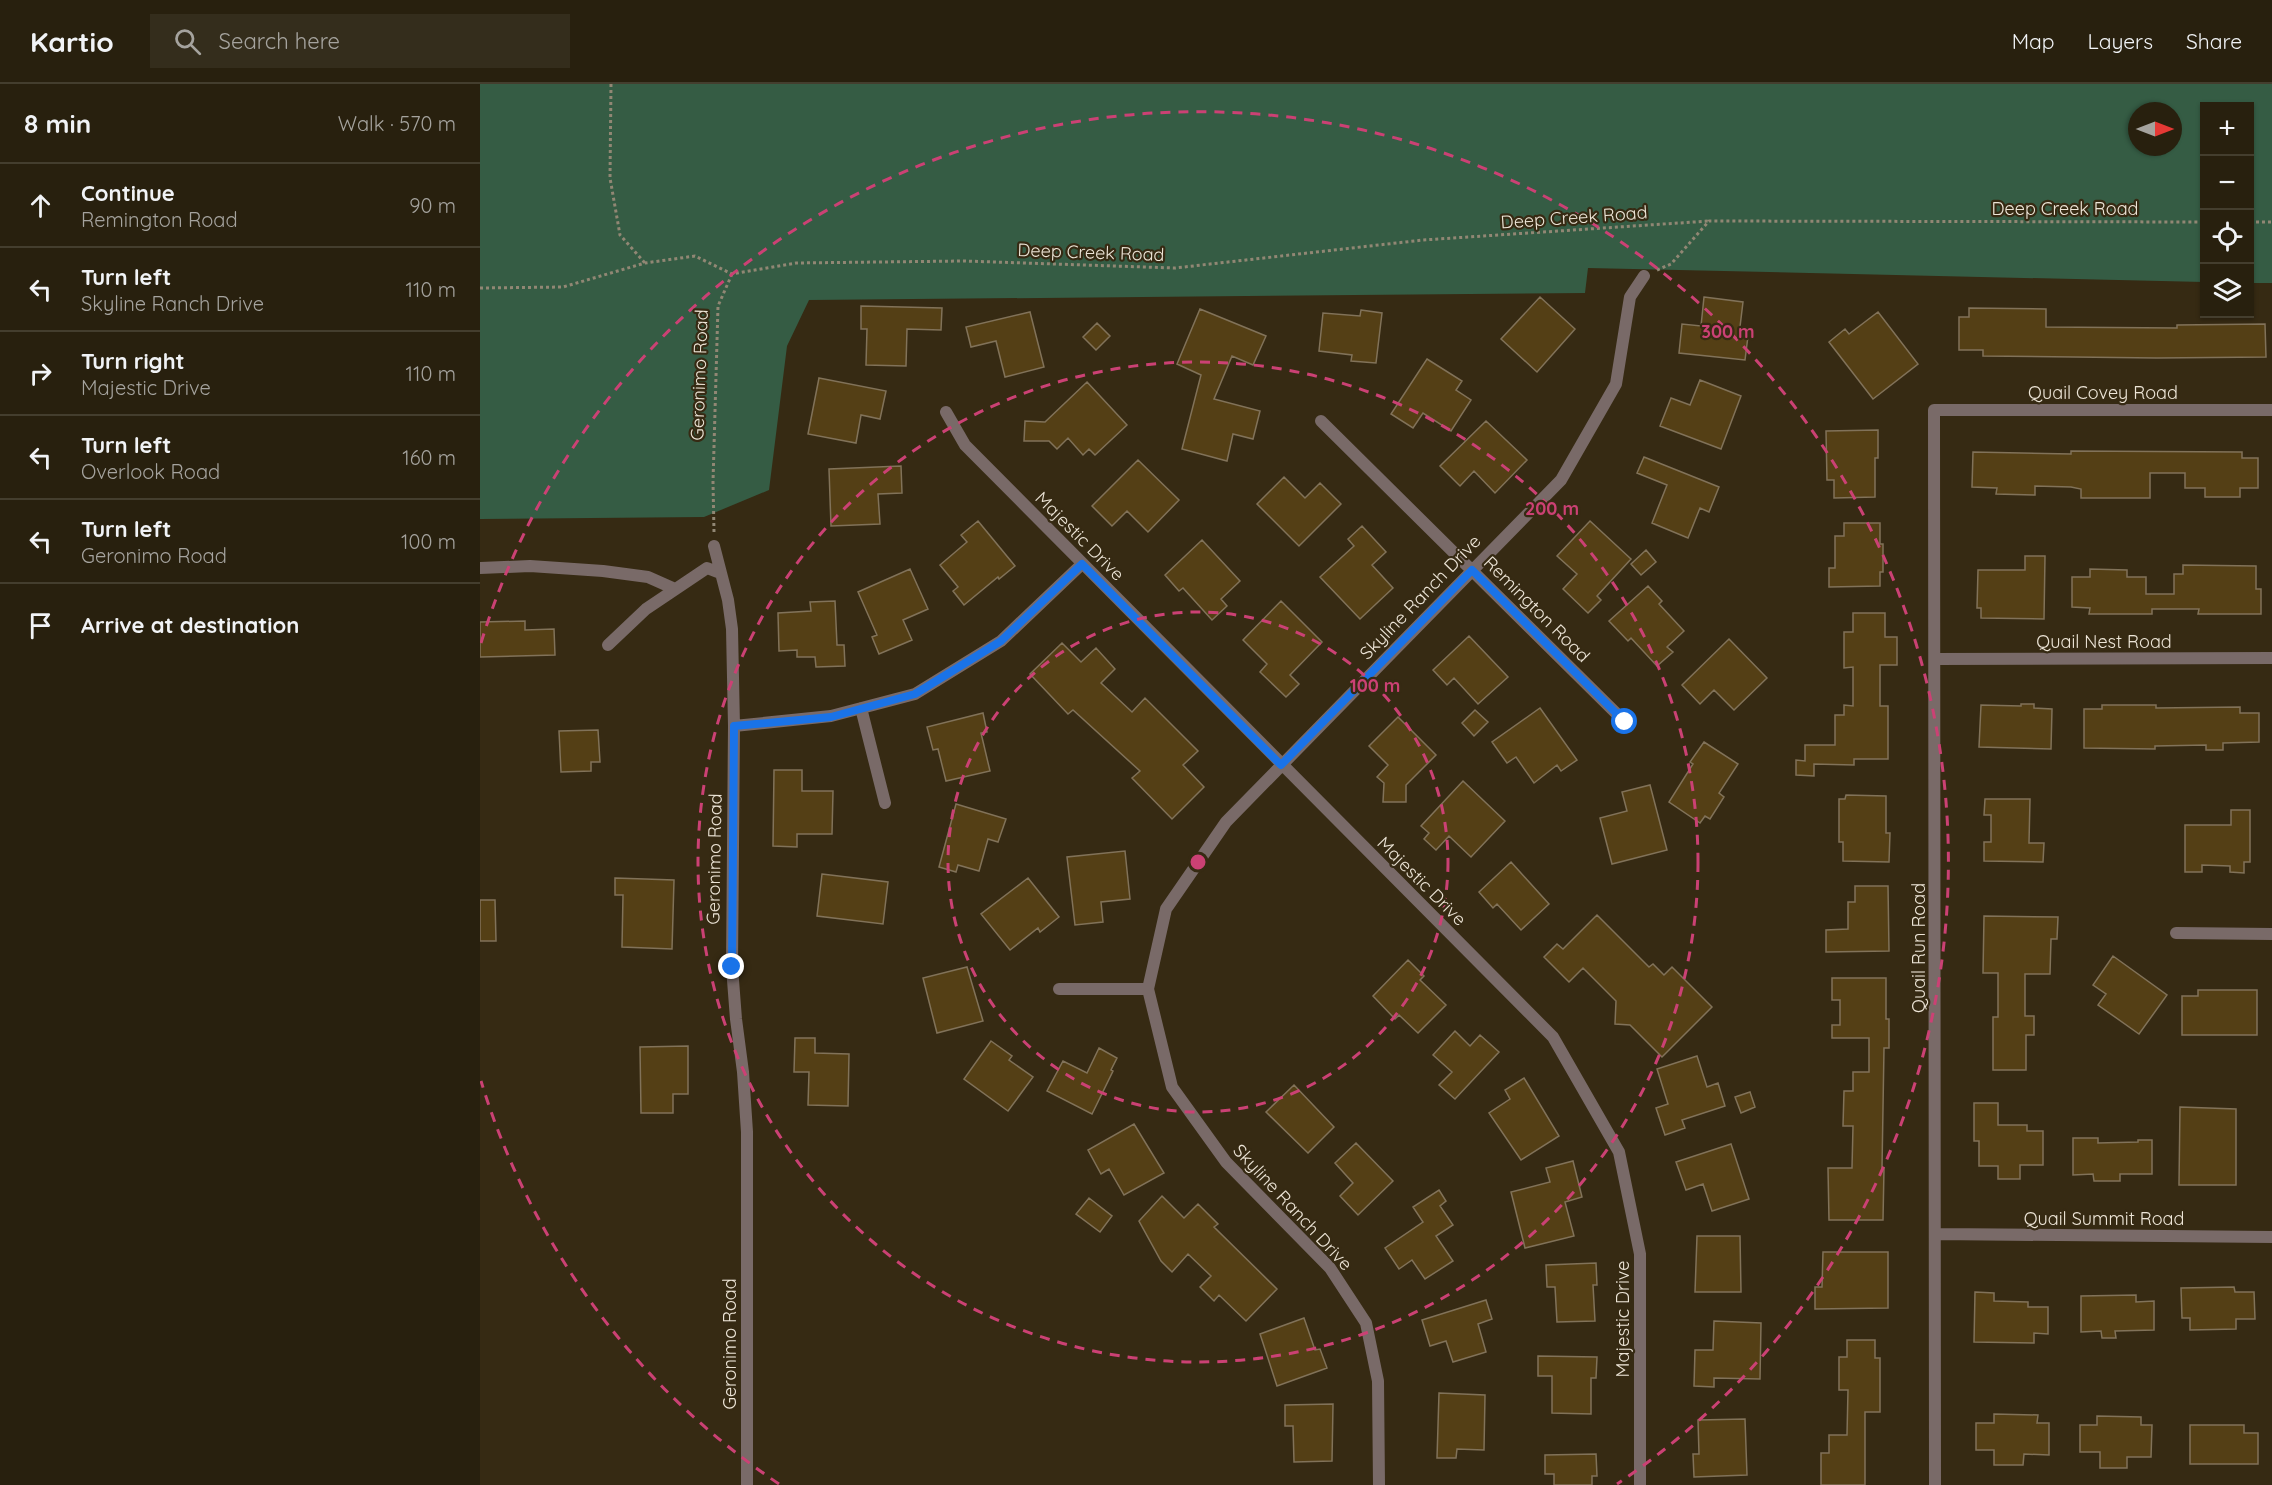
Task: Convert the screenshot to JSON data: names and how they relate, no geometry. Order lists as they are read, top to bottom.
{
  "streets": {
    "street": [
      "Geronimo Road",
      "Quail Covey Road",
      "Majestic Drive",
      "Skyline Ranch Drive",
      "Remington Road",
      "Quail Nest Road",
      "Quail Run Road",
      "Quail Summit Road"
    ],
    "path": ["Deep Creek Road"]
  },
  "crossings": [
    ["Deep Creek Road", "Geronimo Road"],
    ["Quail Covey Road", "Quail Run Road"],
    ["Majestic Drive", "Skyline Ranch Drive"],
    ["Skyline Ranch Drive", "Remington Road"],
    ["Quail Nest Road", "Quail Run Road"],
    ["Quail Run Road", "Quail Summit Road"]
  ],
  "north": "right",
  "page": {
    "header": "Kartio",
    "search": "Search here",
    "nav": ["Map", "Layers", "Share"],
    "heading": ["8 min", "Walk · 570 m"],
    "map_buttons": ["+", "−"],
    "list": [
      ["Continue", "Remington Road", "90 m"],
      ["Turn left", "Skyline Ranch Drive", "110 m"],
      ["Turn right", "Majestic Drive", "110 m"],
      ["Turn left", "Overlook Road", "160 m"],
      ["Turn left", "Geronimo Road", "100 m"],
      "Arrive at destination"
    ]
  },
  "rings": ["300 m", "200 m", "100 m"]
}
